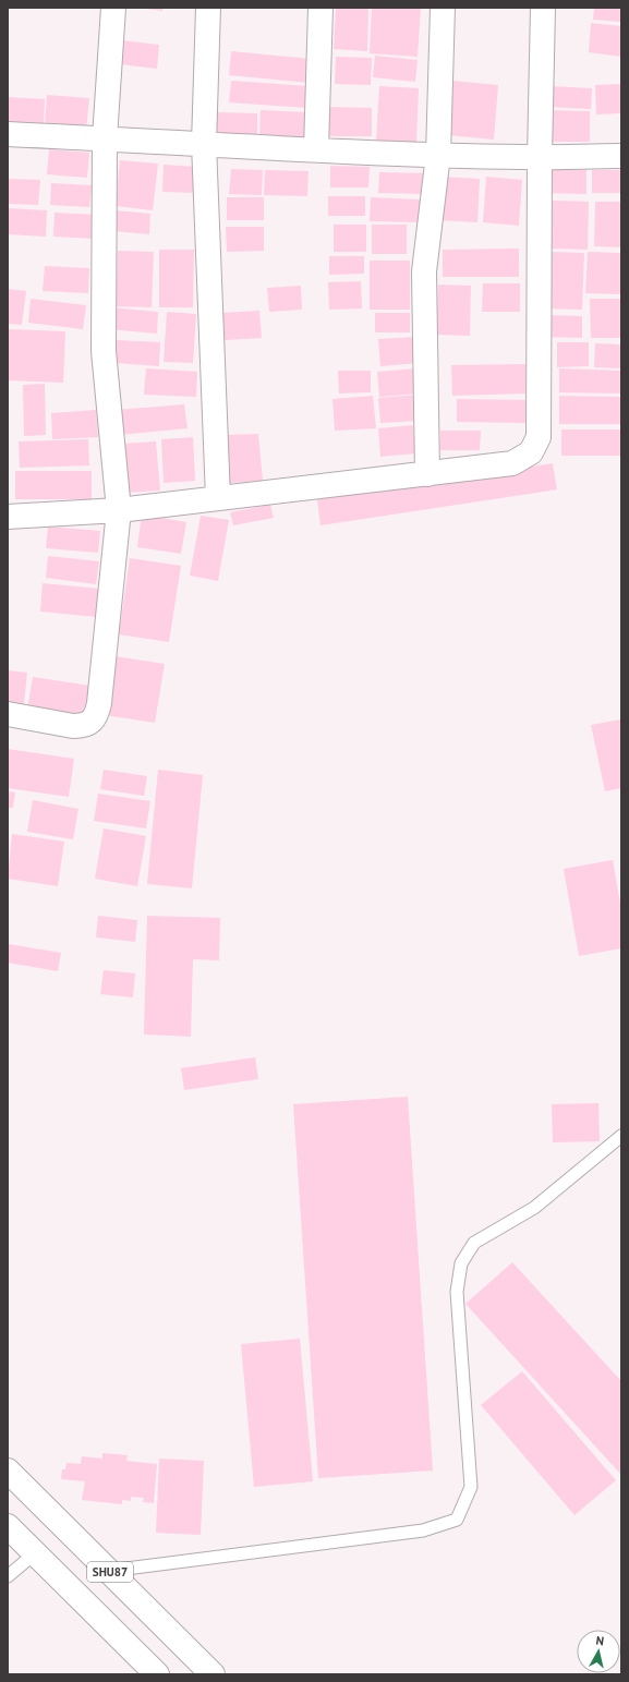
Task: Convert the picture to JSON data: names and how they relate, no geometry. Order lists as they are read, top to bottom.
{
  "streets": {
    "street": ["SHU87"]
  },
  "north": "top"
}
